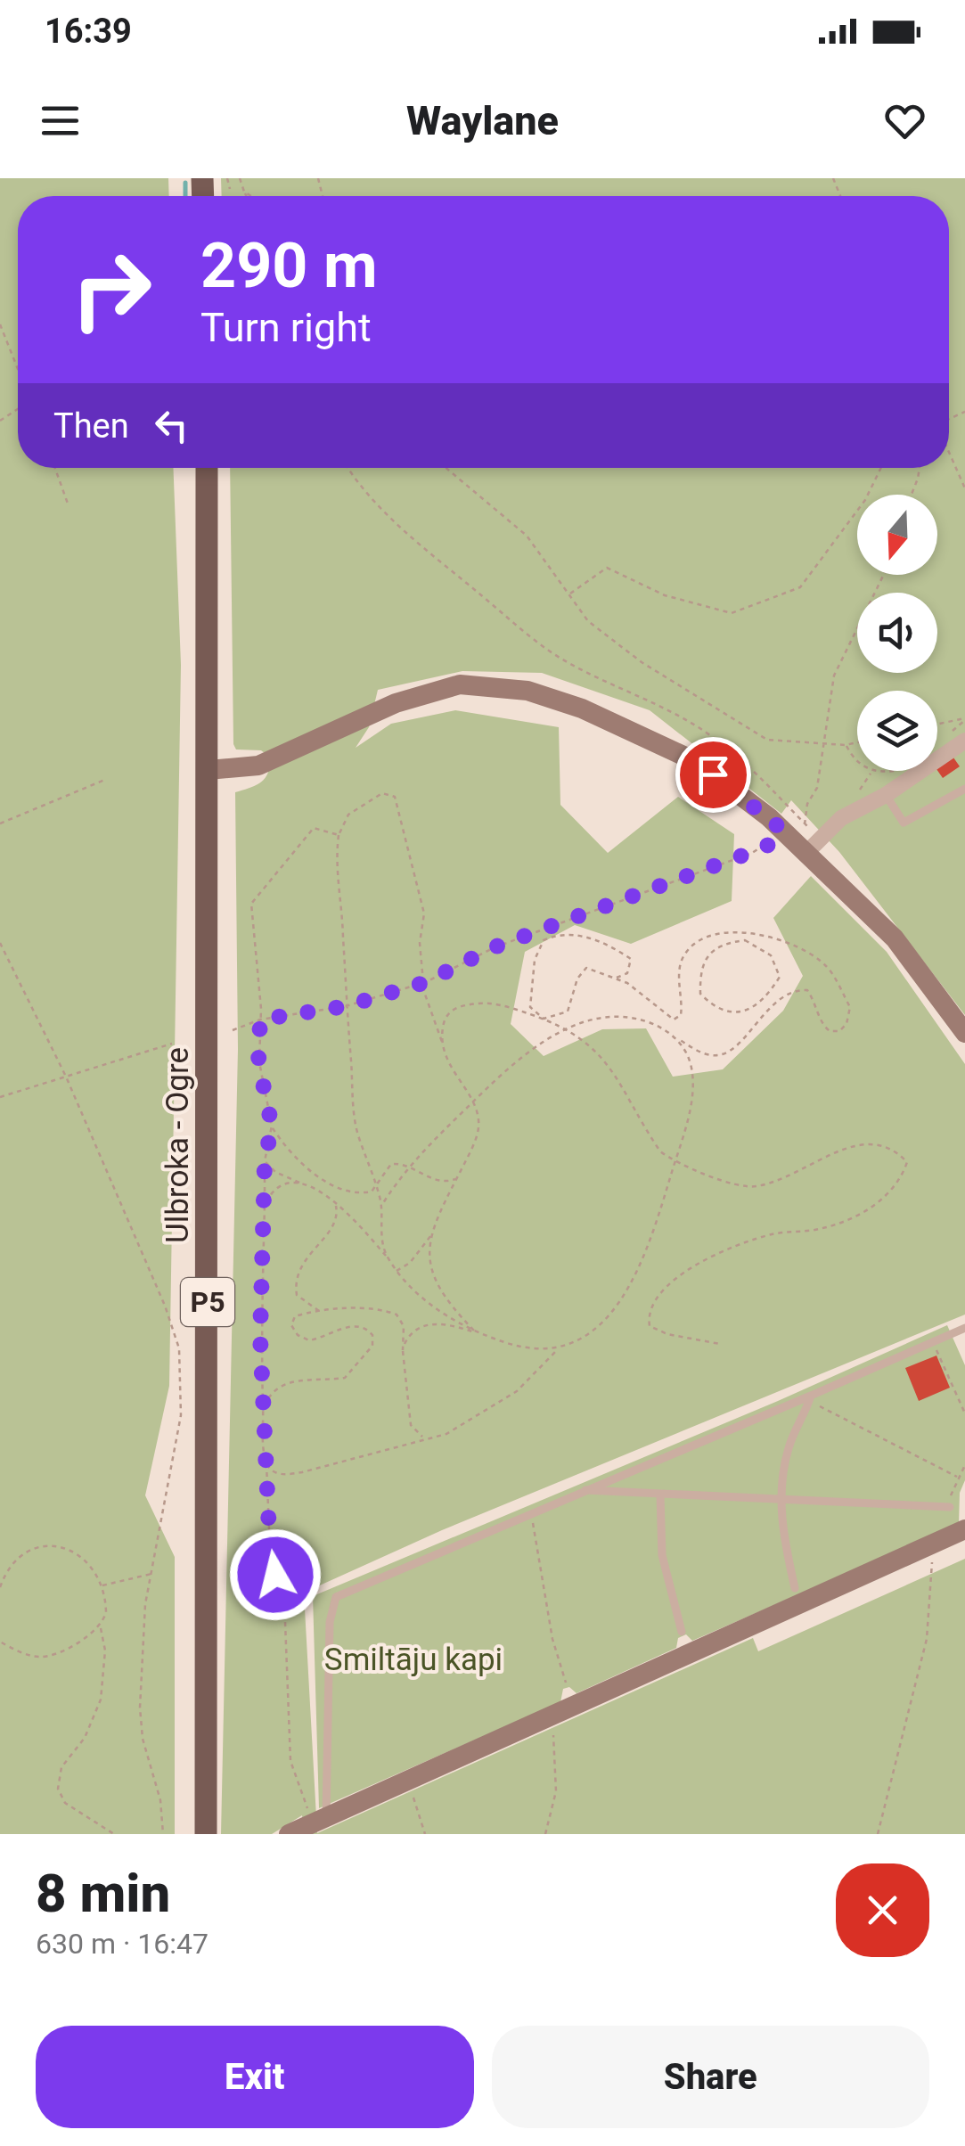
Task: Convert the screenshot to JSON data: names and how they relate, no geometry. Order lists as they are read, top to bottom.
{
  "streets": {
    "main road": ["Ulbroka - Ogre", "P5"]
  },
  "parks": ["Smiltāju kapi"],
  "north": "bottom",
  "page": {
    "status": "16:39",
    "header": "Waylane",
    "turn": ["290 m", "Turn right"],
    "then": "Then",
    "heading": ["8 min", "630 m · 16:47"],
    "buttons": ["Exit", "Share"]
  }
}
